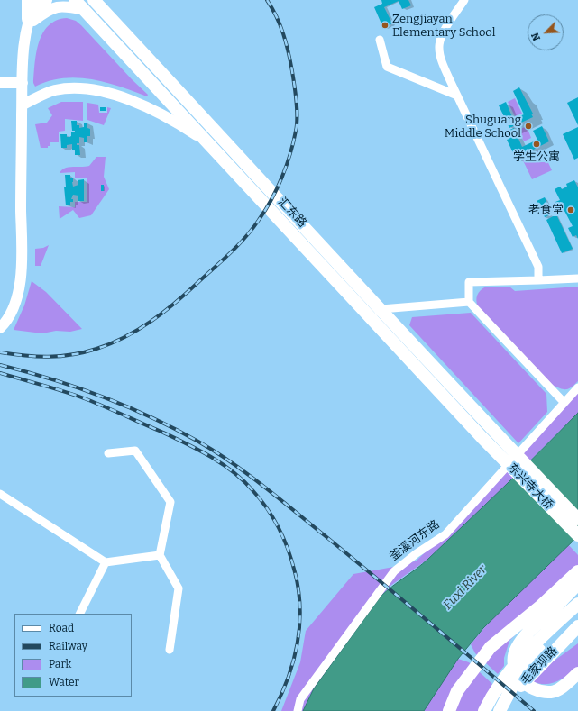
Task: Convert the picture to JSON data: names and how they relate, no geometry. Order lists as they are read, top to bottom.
{
  "streets": {
    "main road": ["汇东路", "东兴寺大桥", "毛家坝路"],
    "street": ["釜溪河东路"]
  },
  "crossings": [
    ["汇东路", "东兴寺大桥"]
  ],
  "water": ["Fuxi River"],
  "places": [
    "Zengjiayan Elementary School",
    "Shuguang Middle School",
    "学生公寓",
    "老食堂"
  ],
  "legend": [
    "Road",
    "Railway",
    "Park",
    "Water"
  ],
  "north": "bottom left"
}
